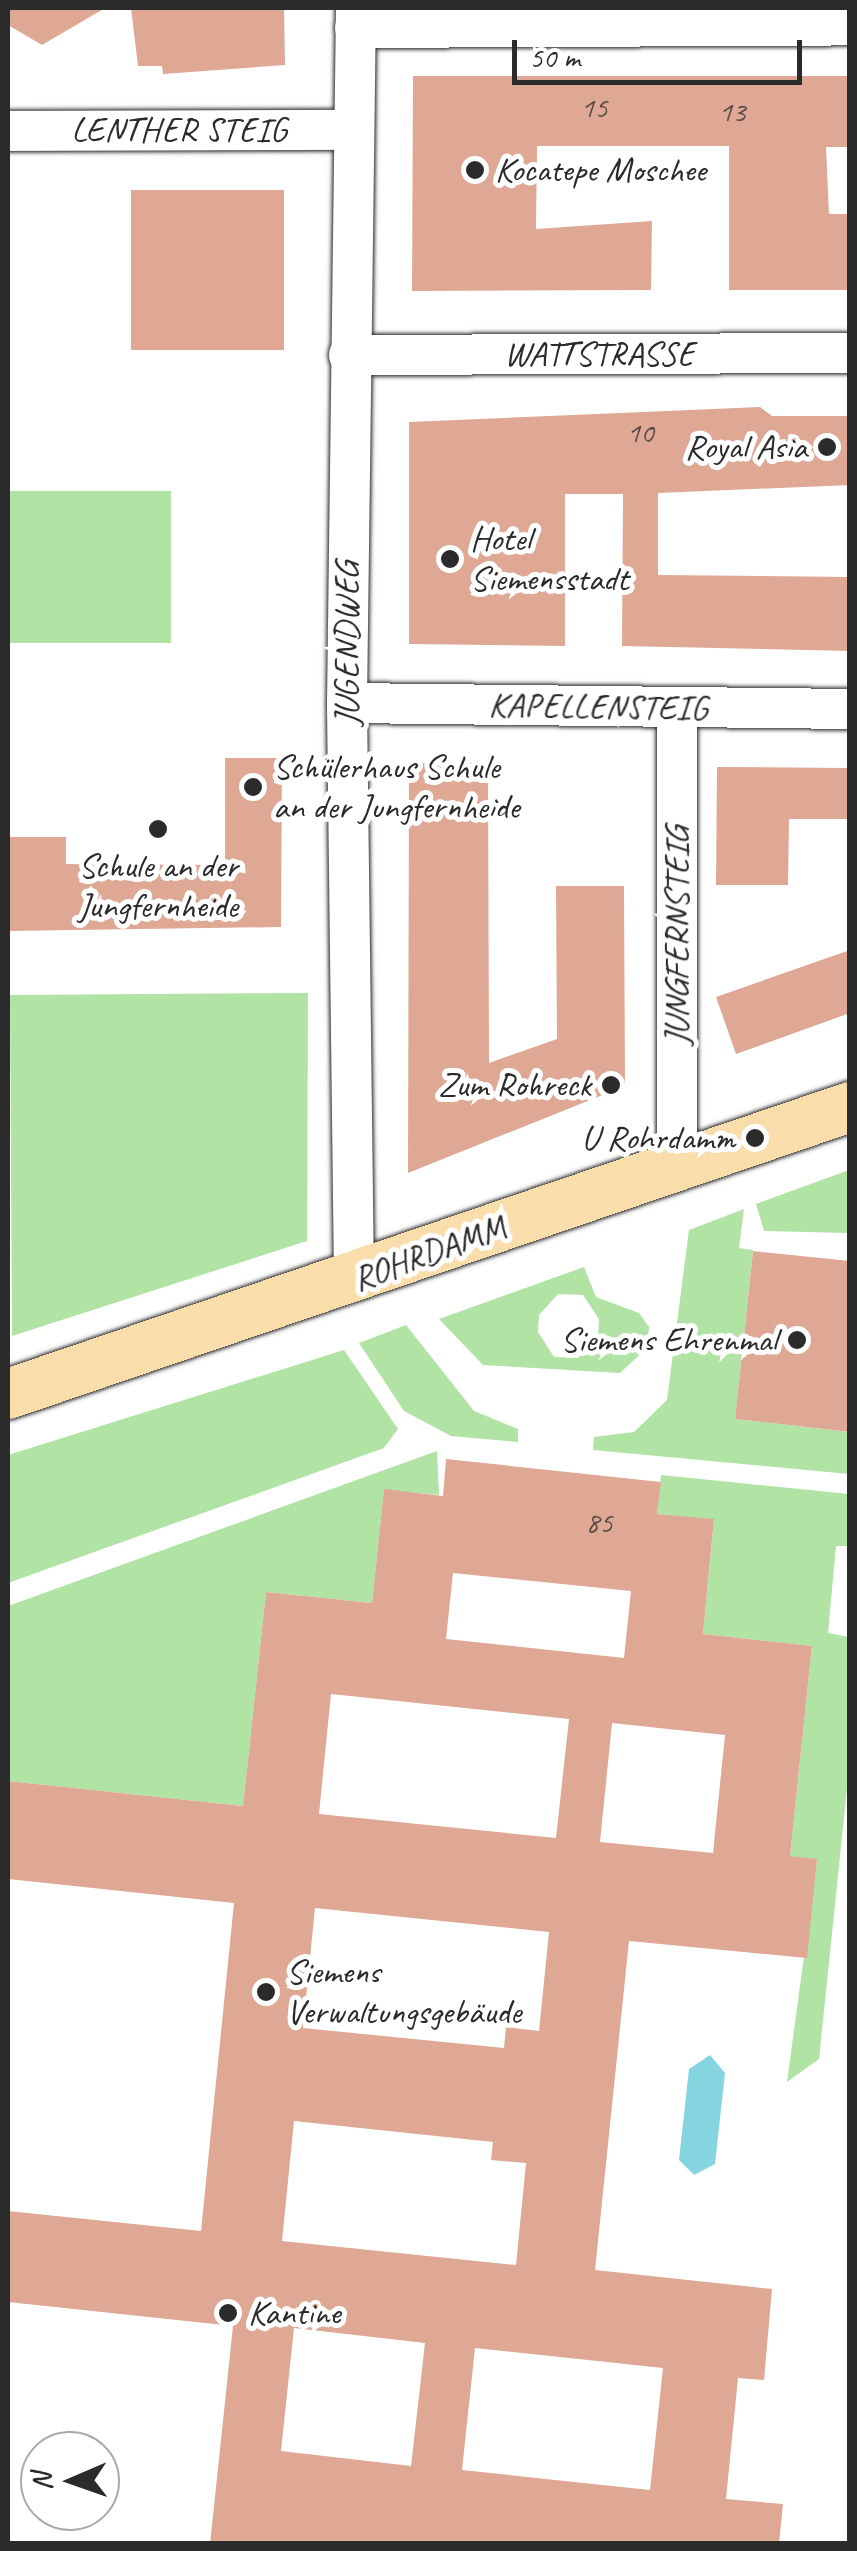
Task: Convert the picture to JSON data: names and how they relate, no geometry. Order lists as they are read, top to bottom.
{
  "streets": {
    "main road": ["ROHRDAMM"],
    "street": [
      "LENTHER STEIG",
      "WATTSTRASSE",
      "JUGENDWEG",
      "KAPELLENSTEIG",
      "JUNGFERNSTEIG"
    ]
  },
  "crossings": [
    ["LENTHER STEIG", "JUGENDWEG"],
    ["WATTSTRASSE", "JUGENDWEG"],
    ["JUGENDWEG", "KAPELLENSTEIG"],
    ["JUGENDWEG", "ROHRDAMM"],
    ["KAPELLENSTEIG", "JUNGFERNSTEIG"],
    ["JUNGFERNSTEIG", "ROHRDAMM"]
  ],
  "places": [
    "Kocatepe Moschee",
    "Royal Asia",
    "Hotel Siemensstadt",
    "Schülerhaus Schule an der Jungfernheide",
    "Schule an der Jungfernheide",
    "Zum Rohreck",
    "U Rohrdamm",
    "Siemens Ehrenmal",
    "Siemens Verwaltungsgebäude",
    "Kantine"
  ],
  "house_numbers": [
    "15",
    "13",
    "10",
    "85"
  ],
  "scale_bar": "50 m",
  "north": "left"
}
